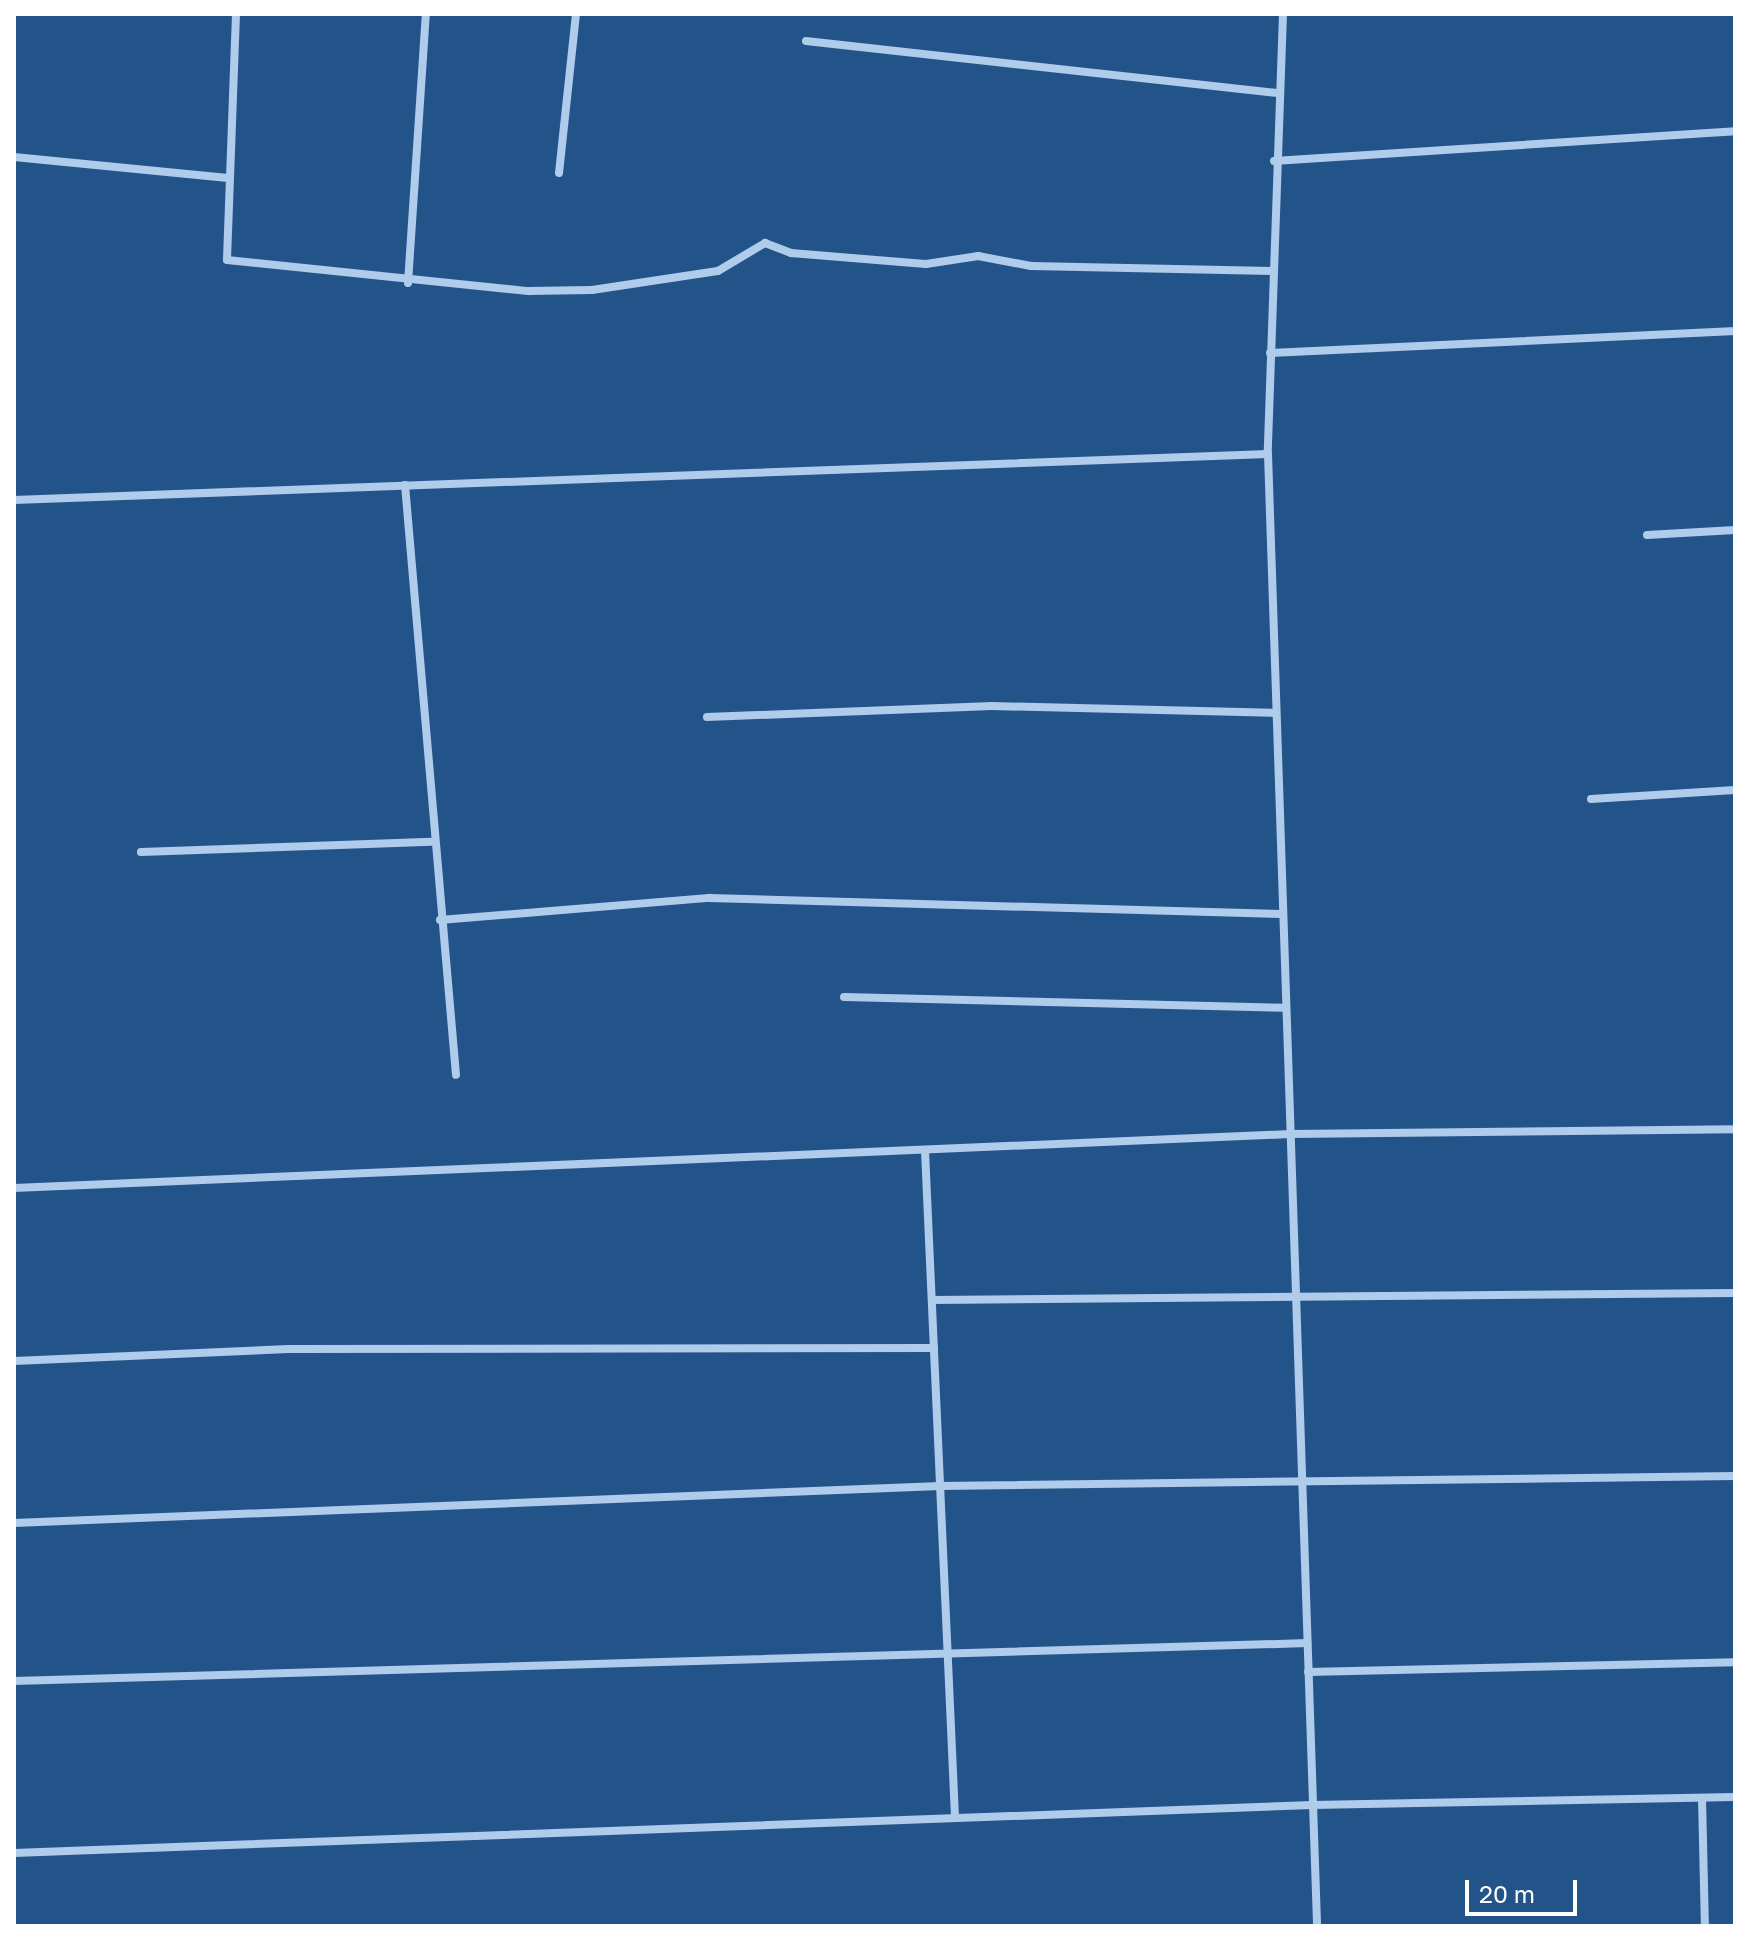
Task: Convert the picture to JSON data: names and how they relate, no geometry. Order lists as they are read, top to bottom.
{
  "scale_bar": "20 m"
}
